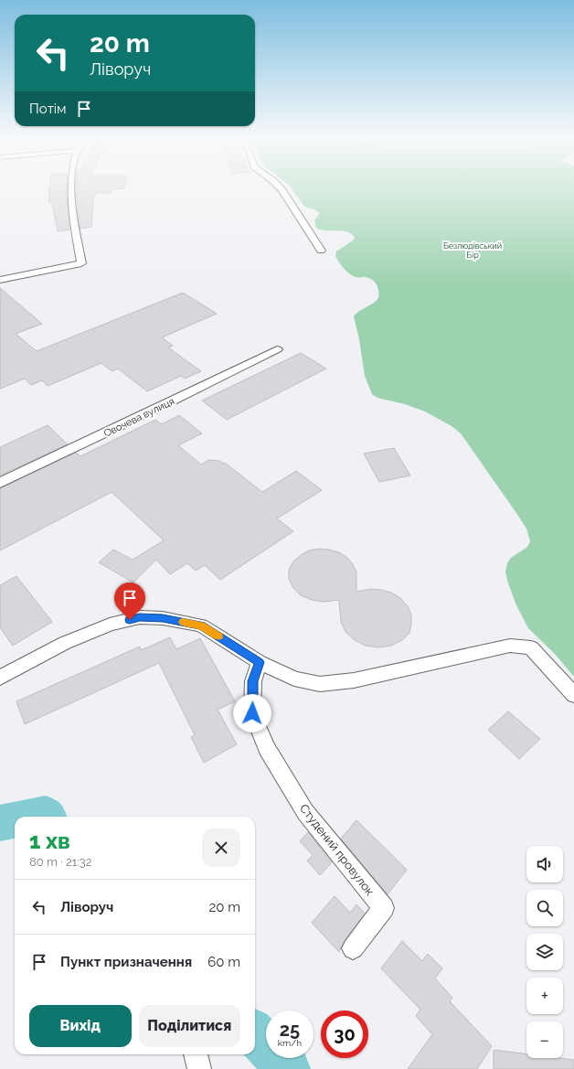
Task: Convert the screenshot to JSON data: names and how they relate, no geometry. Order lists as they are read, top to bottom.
{
  "streets": {
    "street": ["Овочева вулиця", "Студений провулок"]
  },
  "parks": ["Безлюдівський Бір"],
  "page": {
    "turn": ["20 m", "Ліворуч"],
    "then": "Потім",
    "heading": ["1 хв", "80 m · 21:32"],
    "map_buttons": ["+", "−"],
    "list": [
      {
        "name": "Ліворуч",
        "value": "20 m"
      },
      {
        "name": "Пункт призначення",
        "value": "60 m"
      }
    ],
    "buttons": ["Вихід", "Поділитися"],
    "speed": "25 km/h",
    "limit": "30"
  }
}
